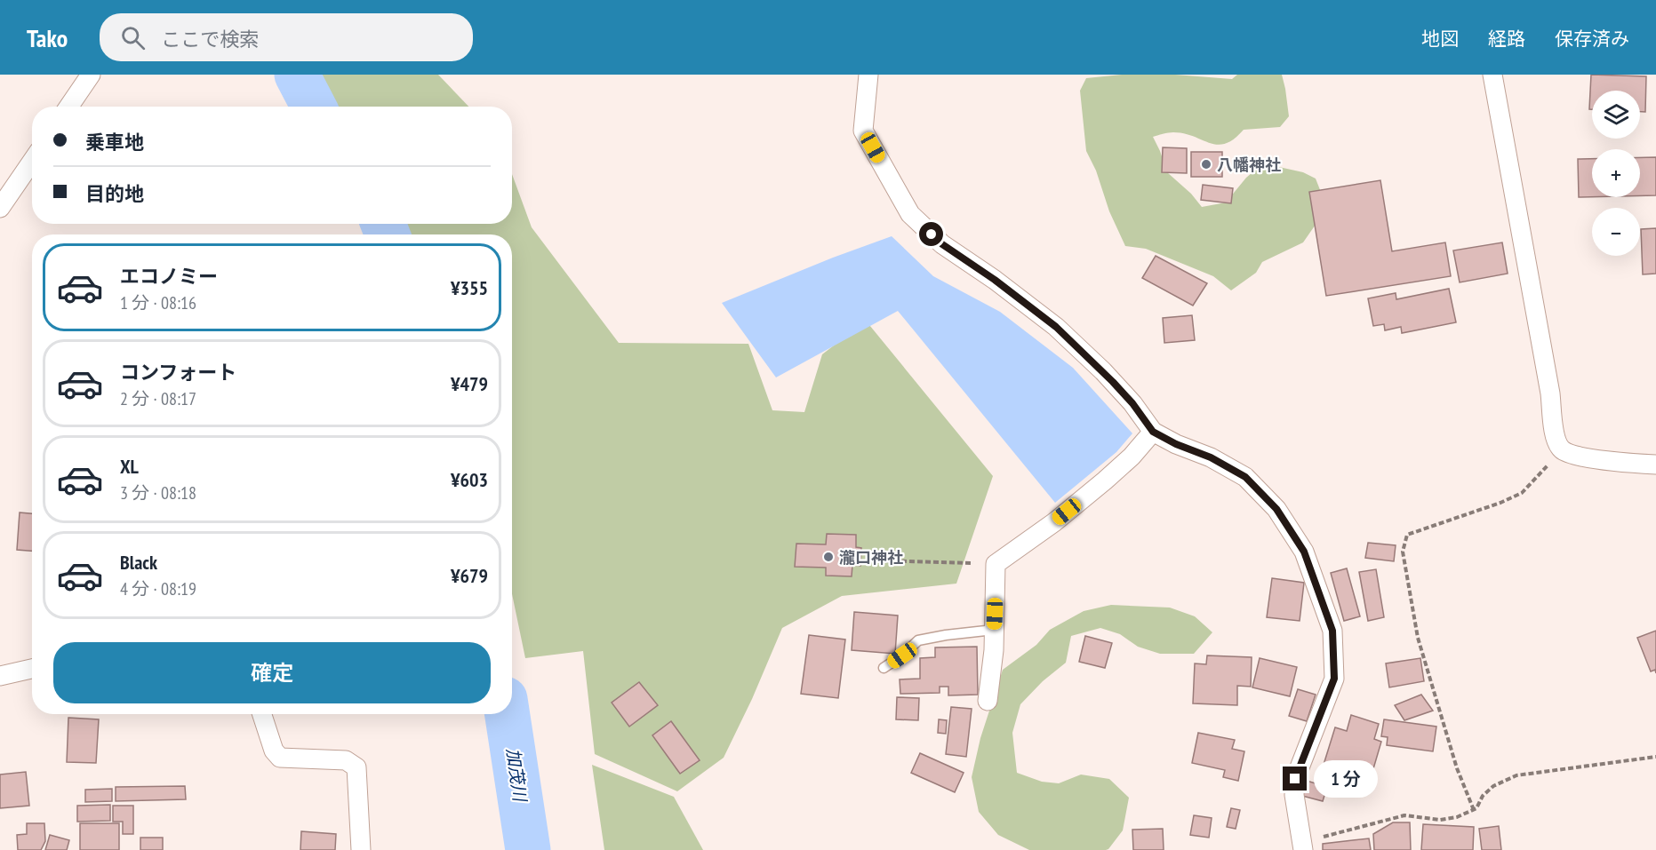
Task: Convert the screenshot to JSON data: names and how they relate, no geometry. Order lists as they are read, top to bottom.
{
  "water": ["加茂川"],
  "places": ["八幡神社", "瀧口神社"],
  "page": {
    "header": "Tako",
    "search": "ここで検索",
    "nav": ["地図", "経路", "保存済み"],
    "map_buttons": ["+", "−"],
    "banner": ["乗車地", "目的地"],
    "list": [
      {
        "name": "エコノミー",
        "note": "1 分 · 08:16",
        "value": "¥355"
      },
      {
        "name": "コンフォート",
        "note": "2 分 · 08:17",
        "value": "¥479"
      },
      {
        "name": "XL",
        "note": "3 分 · 08:18",
        "value": "¥603"
      },
      {
        "name": "Black",
        "note": "4 分 · 08:19",
        "value": "¥679"
      }
    ],
    "buttons": "確定",
    "bubble": "1 分"
  }
}
